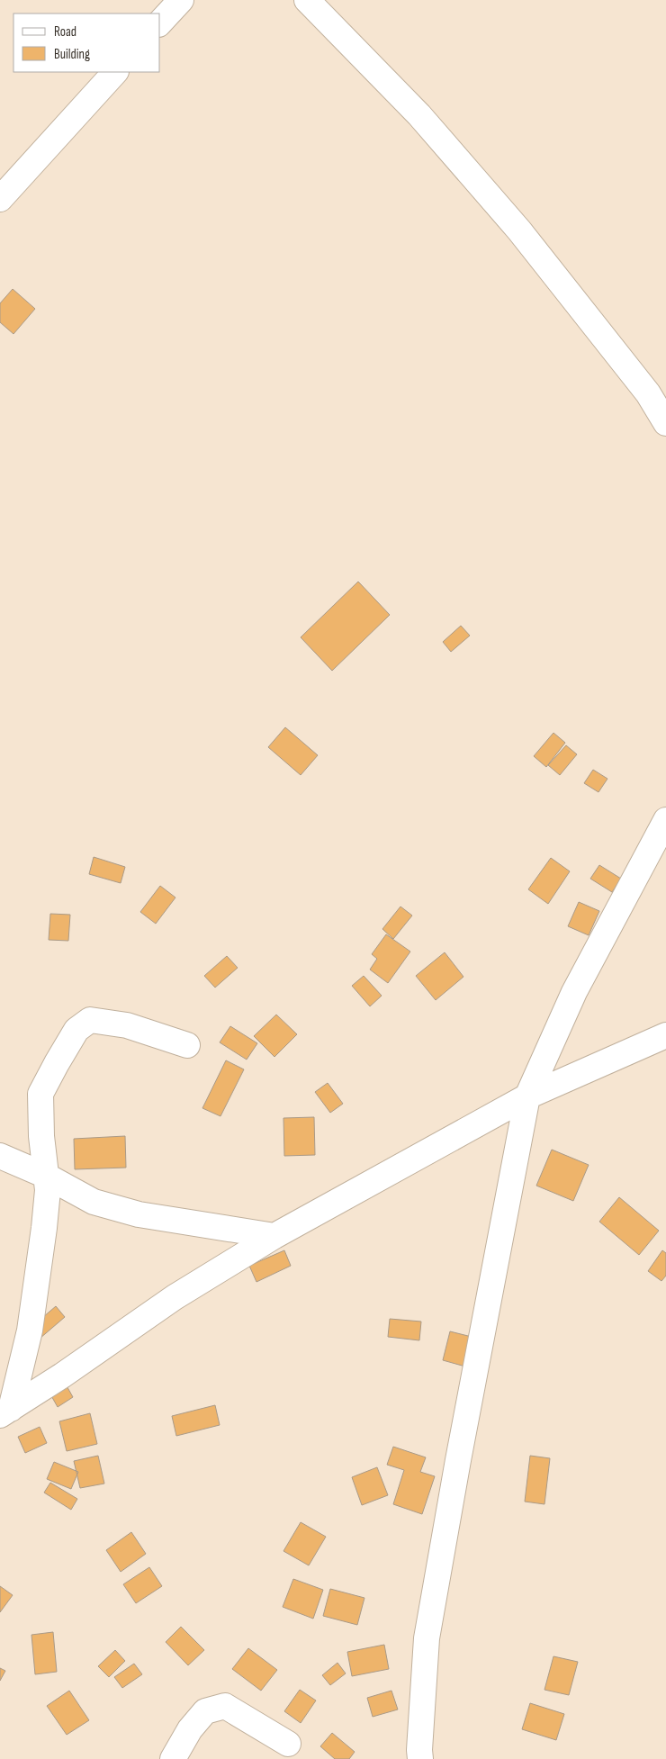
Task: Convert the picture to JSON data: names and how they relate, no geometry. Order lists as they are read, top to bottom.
{
  "legend": ["Road", "Building"]
}
